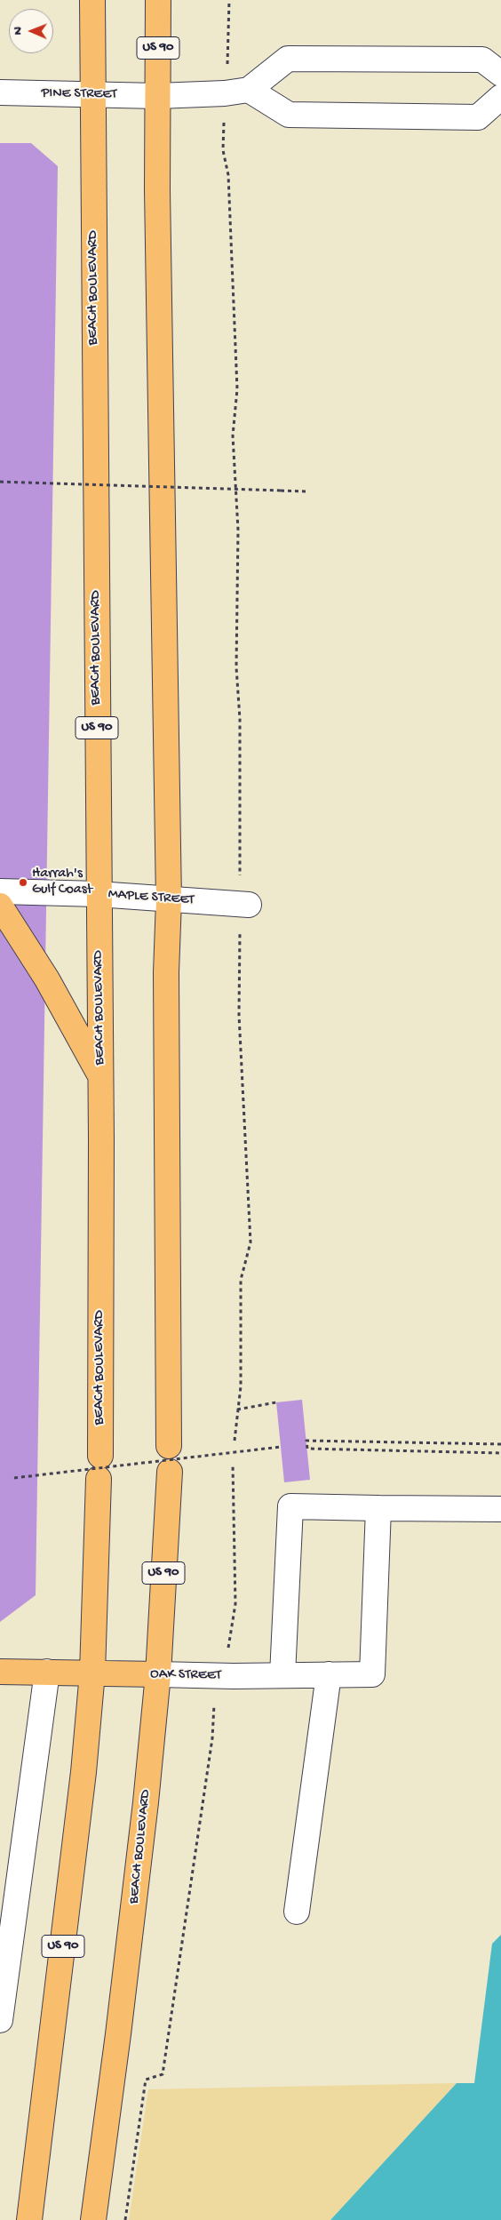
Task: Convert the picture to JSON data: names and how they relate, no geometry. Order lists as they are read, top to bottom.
{
  "streets": {
    "main road": ["US 90", "BEACH BOULEVARD", "OAK STREET"],
    "street": ["PINE STREET", "MAPLE STREET"]
  },
  "crossings": [
    ["US 90", "PINE STREET"],
    ["US 90", "MAPLE STREET"],
    ["US 90", "OAK STREET"],
    ["PINE STREET", "BEACH BOULEVARD"],
    ["BEACH BOULEVARD", "MAPLE STREET"],
    ["BEACH BOULEVARD", "OAK STREET"]
  ],
  "places": ["Harrah's Gulf Coast"],
  "north": "left"
}
